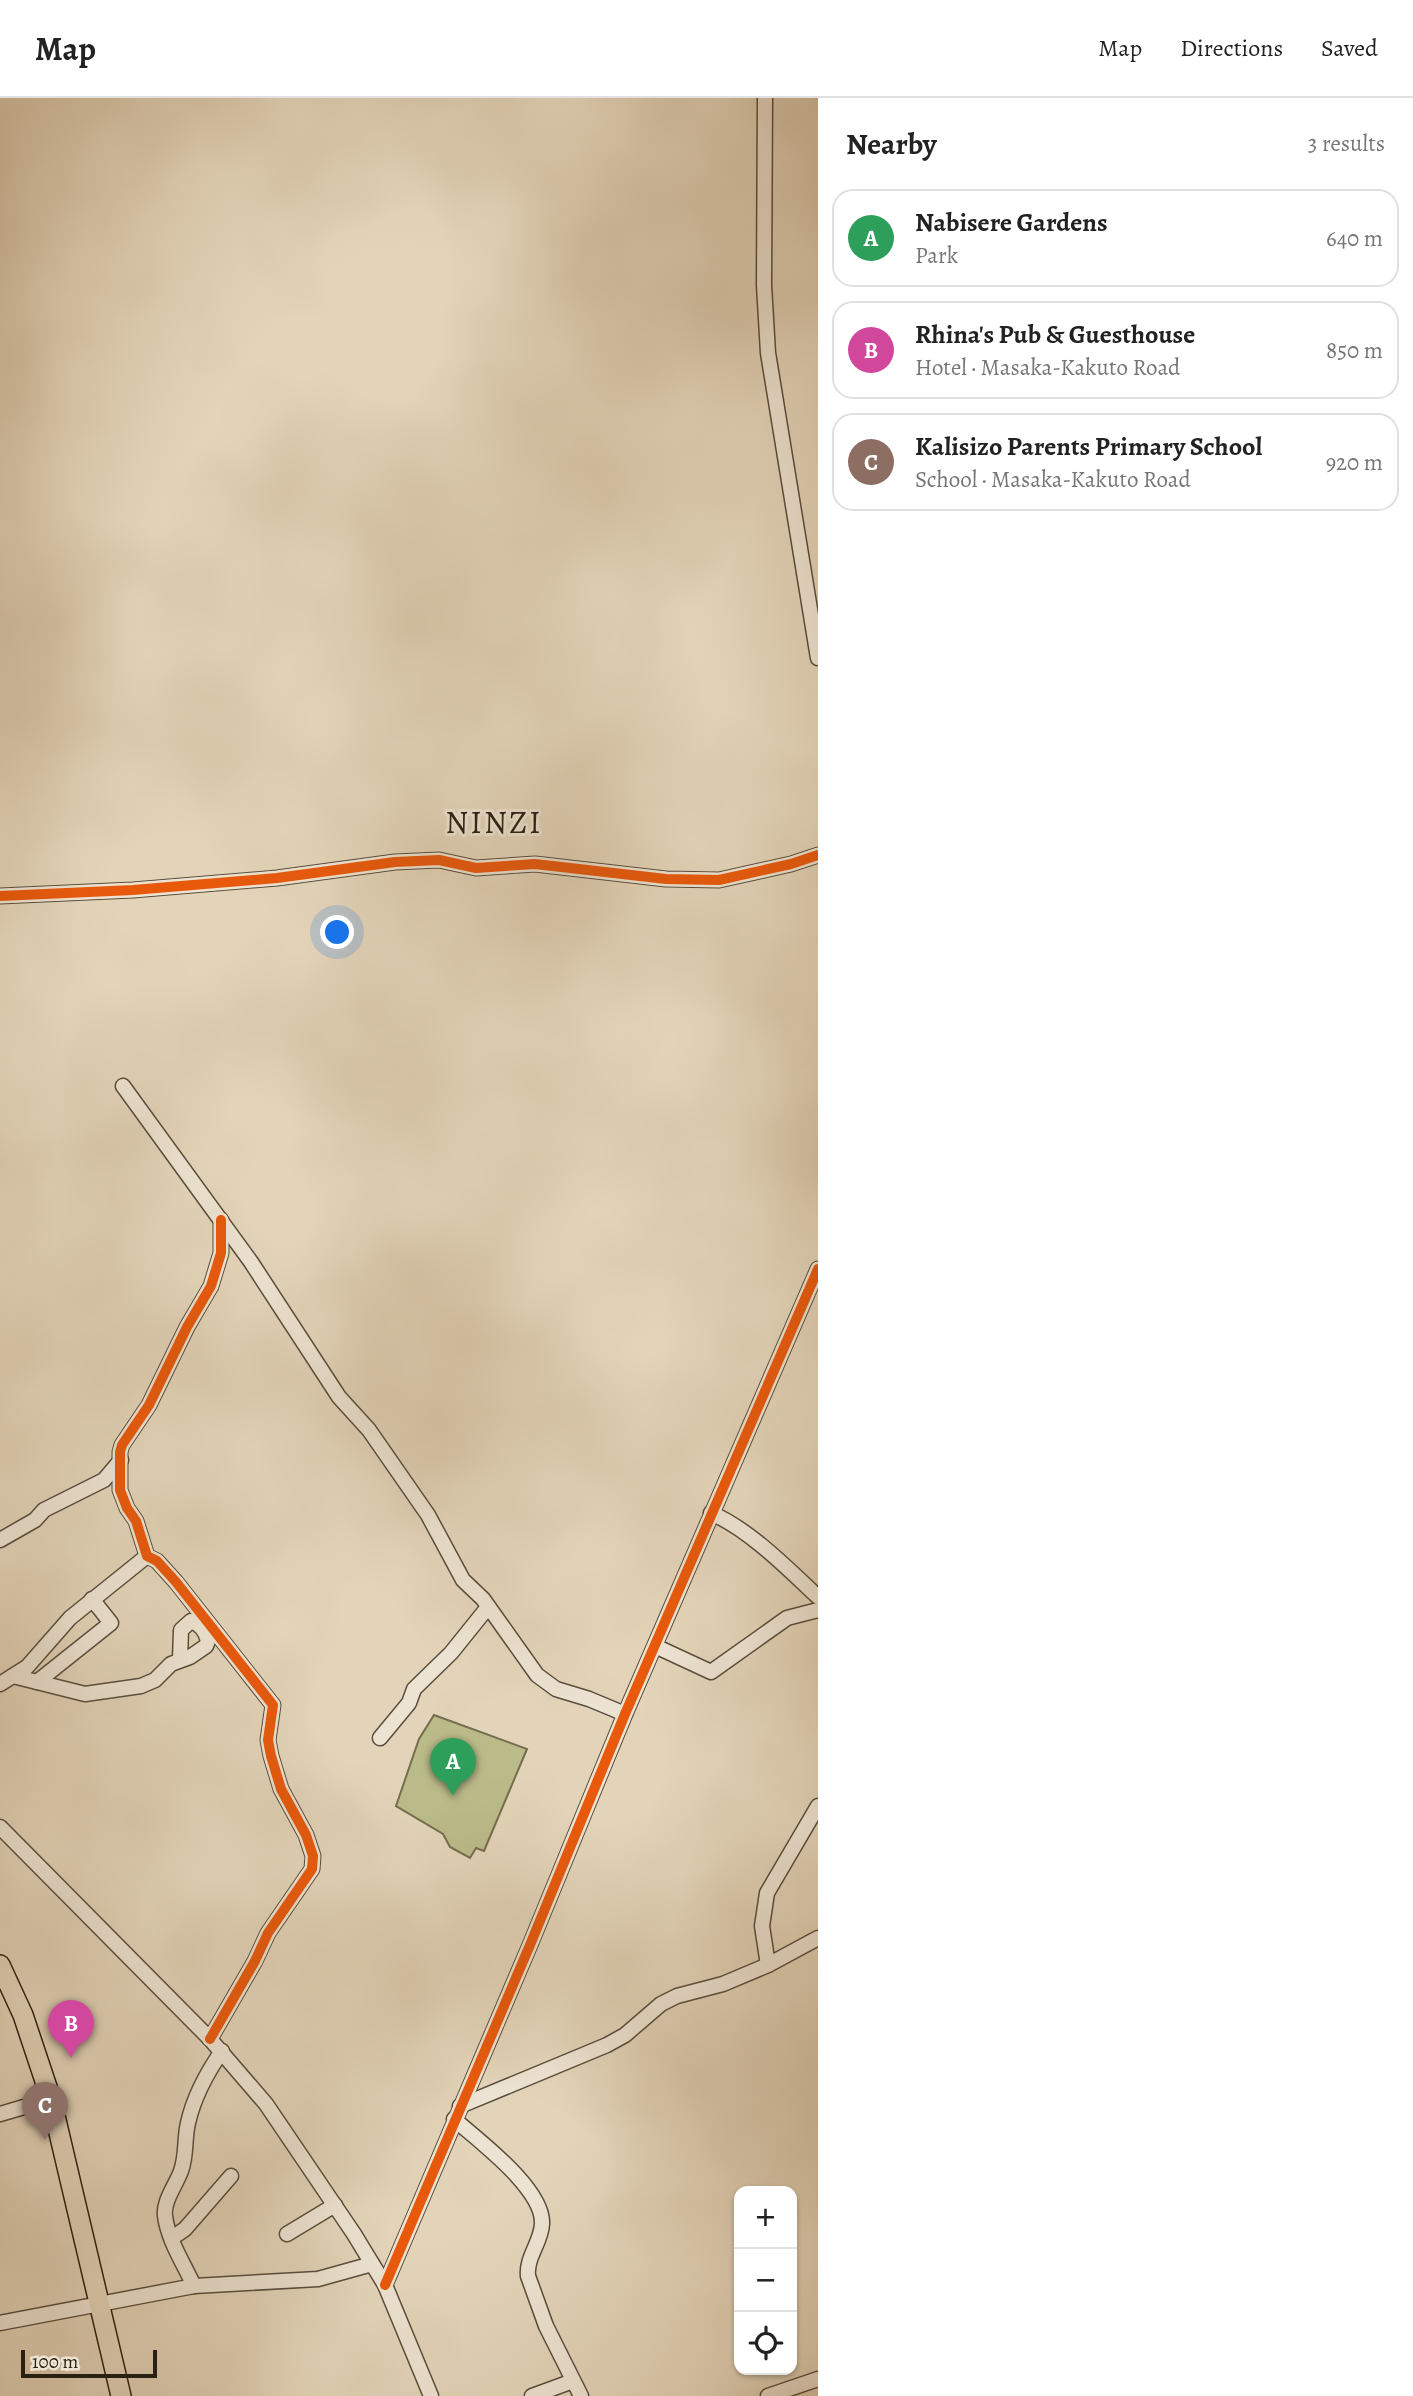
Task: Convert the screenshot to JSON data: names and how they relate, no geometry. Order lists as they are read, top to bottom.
{
  "districts": ["NINZI"],
  "scale_bar": "100 m",
  "page": {
    "header": "Map",
    "nav": ["Map", "Directions", "Saved"],
    "heading": ["Nearby", "3 results"],
    "list": [
      {
        "mark": "A",
        "name": "Nabisere Gardens",
        "note": "Park",
        "value": "640 m"
      },
      {
        "mark": "B",
        "name": "Rhina's Pub & Guesthouse",
        "note": "Hotel · Masaka-Kakuto Road",
        "value": "850 m"
      },
      {
        "mark": "C",
        "name": "Kalisizo Parents Primary School",
        "note": "School · Masaka-Kakuto Road",
        "value": "920 m"
      }
    ],
    "pins": ["A", "B", "C"],
    "map_buttons": ["+", "−"],
    "scale": "100 m"
  }
}
